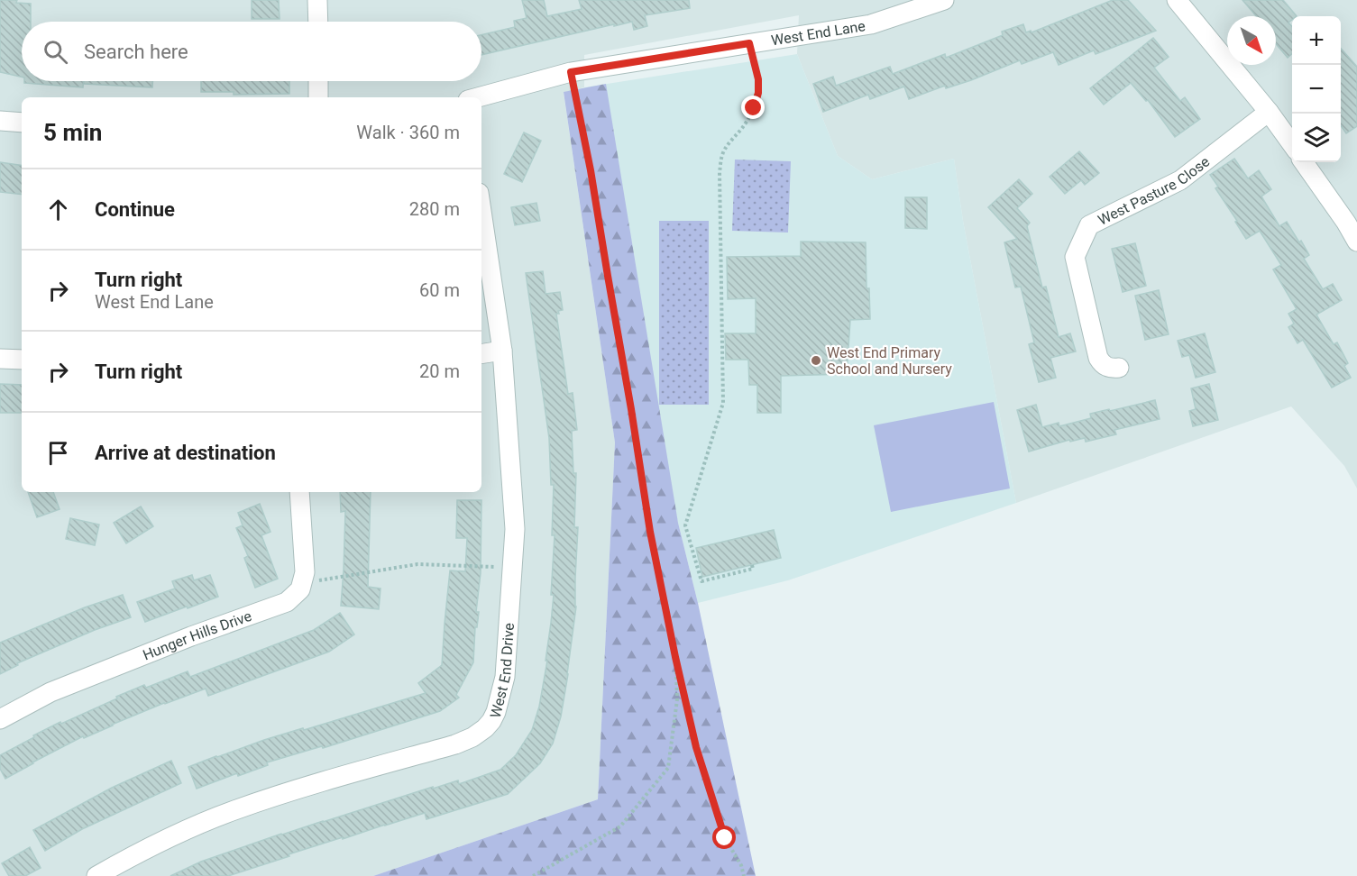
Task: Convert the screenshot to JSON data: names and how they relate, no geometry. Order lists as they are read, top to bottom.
{
  "streets": {
    "street": [
      "West End Lane",
      "West Pasture Close",
      "Hunger Hills Drive",
      "West End Drive"
    ]
  },
  "places": ["West End Primary School and Nursery"],
  "north": "bottom right",
  "page": {
    "map_buttons": ["+", "−"],
    "search": "Search here",
    "heading": ["5 min", "Walk · 360 m"],
    "list": [
      ["Continue", "280 m"],
      ["Turn right", "West End Lane", "60 m"],
      ["Turn right", "20 m"],
      "Arrive at destination"
    ]
  }
}
